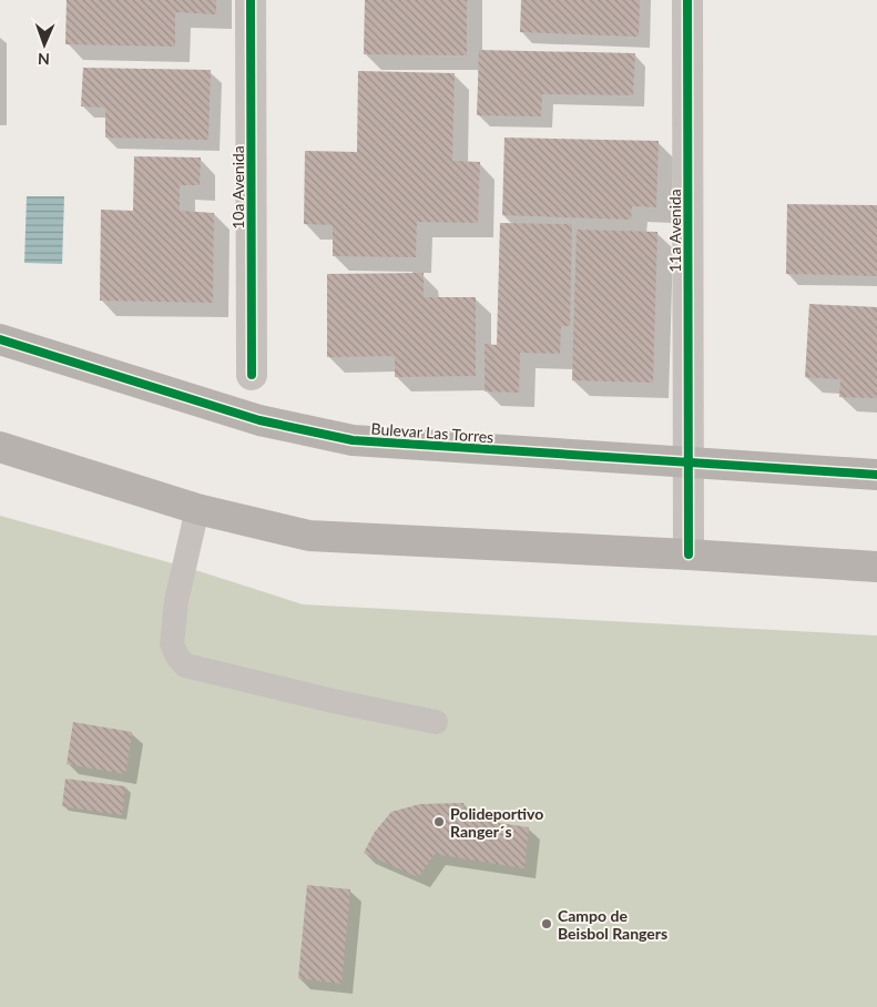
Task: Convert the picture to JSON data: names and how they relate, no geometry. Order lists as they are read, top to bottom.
{
  "streets": {
    "street": ["10a Avenida", "11a Avenida", "Bulevar Las Torres"]
  },
  "crossings": [
    ["11a Avenida", "Bulevar Las Torres"]
  ],
  "places": ["Polideportivo Ranger´s", "Campo de Beisbol Rangers"],
  "north": "bottom"
}
